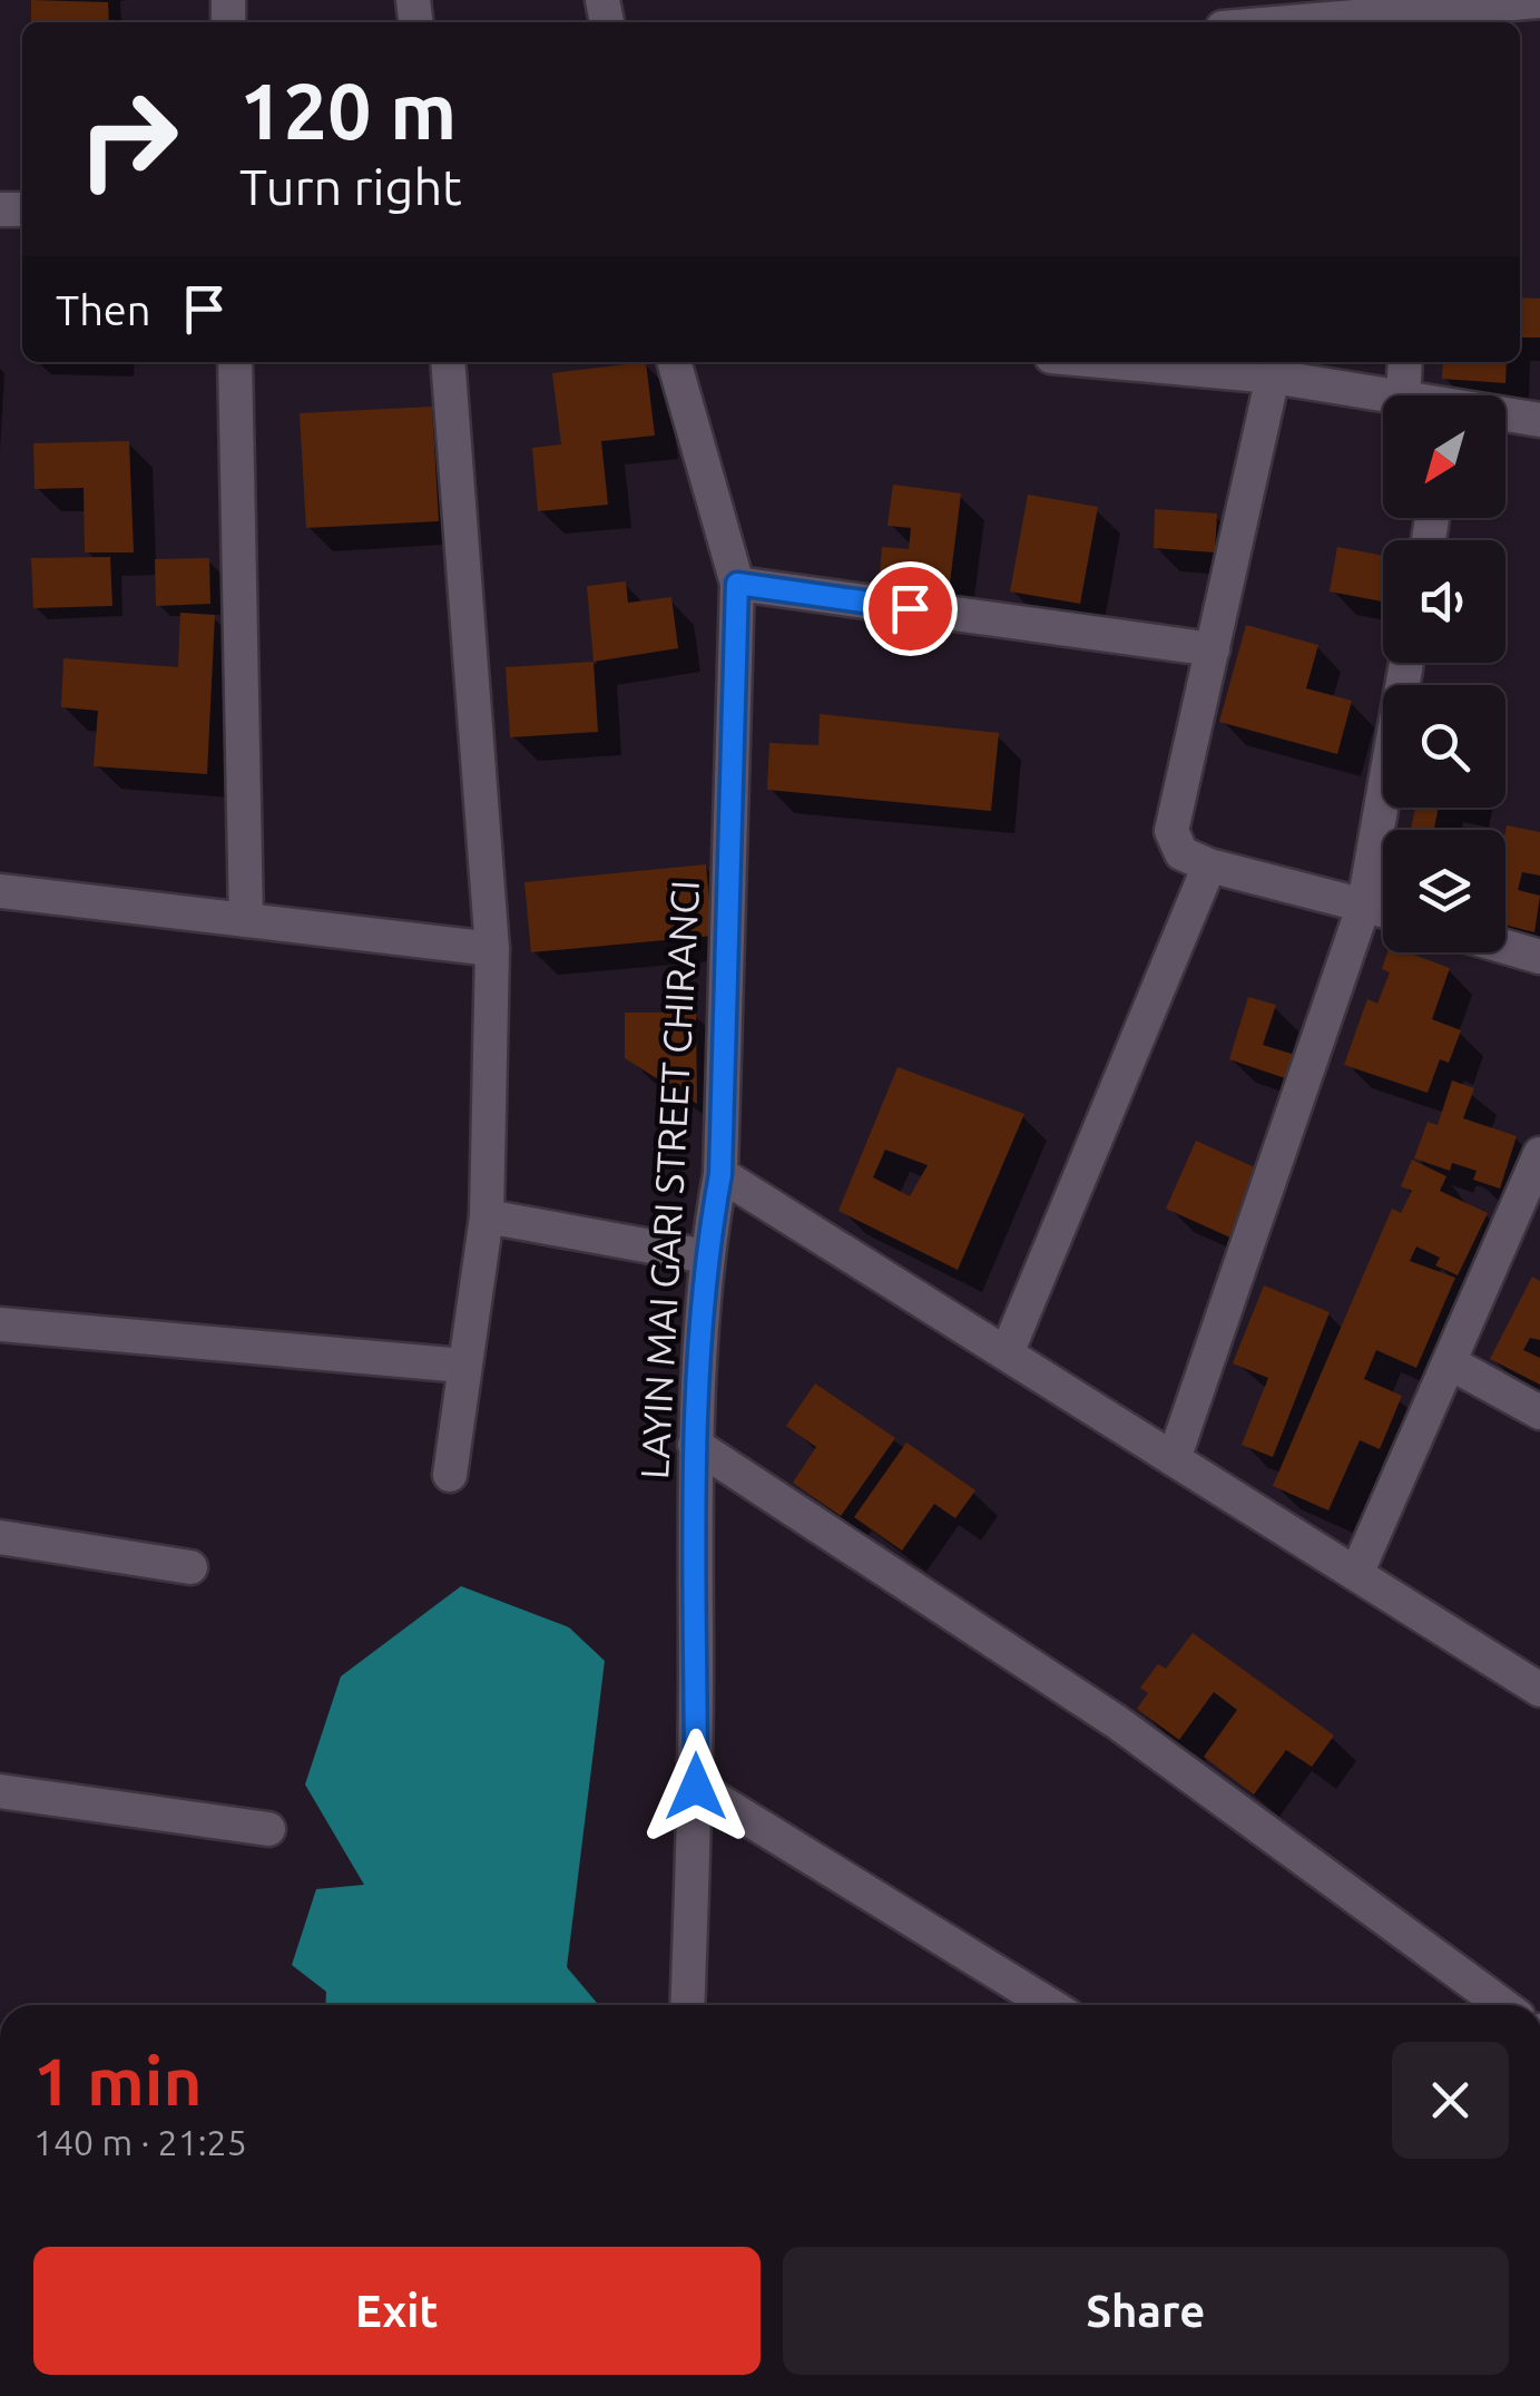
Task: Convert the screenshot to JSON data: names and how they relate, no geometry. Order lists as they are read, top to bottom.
{
  "streets": {
    "street": ["LAYIN MAI GARI STREET CHIRANCI"]
  },
  "north": "bottom left",
  "page": {
    "turn": ["120 m", "Turn right"],
    "then": "Then",
    "heading": ["1 min", "140 m · 21:25"],
    "buttons": ["Exit", "Share"]
  }
}
